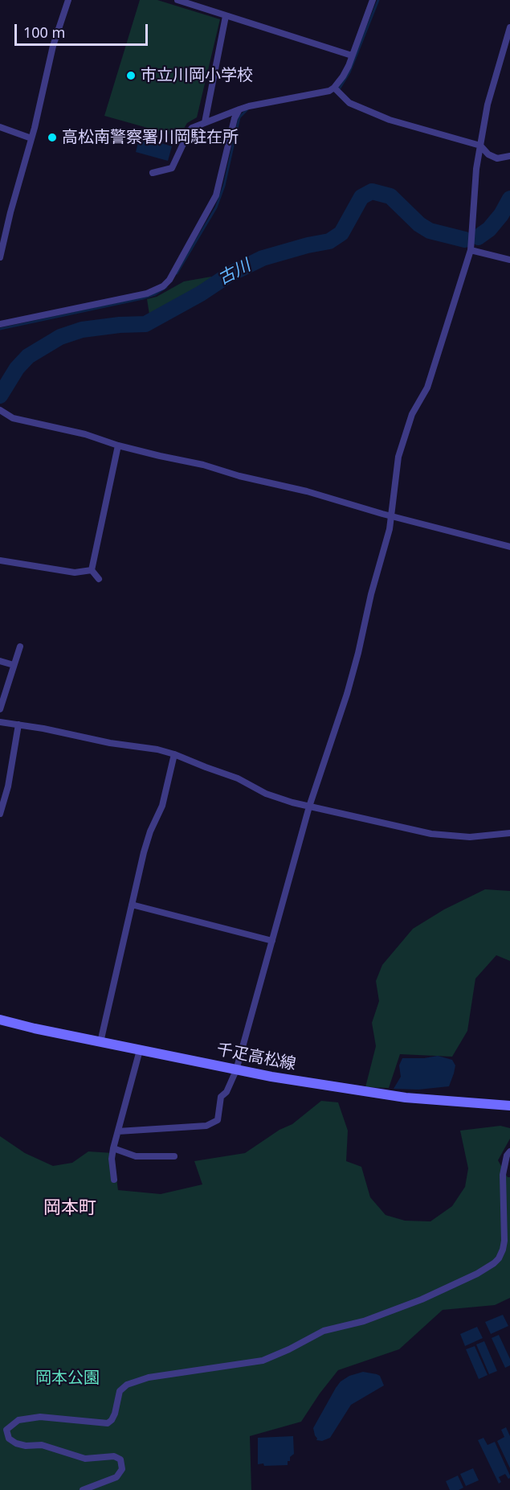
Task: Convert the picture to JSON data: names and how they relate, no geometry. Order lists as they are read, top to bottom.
{
  "streets": {
    "main road": ["千疋高松線"]
  },
  "districts": ["岡本町"],
  "water": ["古川"],
  "parks": ["岡本公園"],
  "places": ["市立川岡小学校", "高松南警察署川岡駐在所"],
  "scale_bar": "100 m"
}
